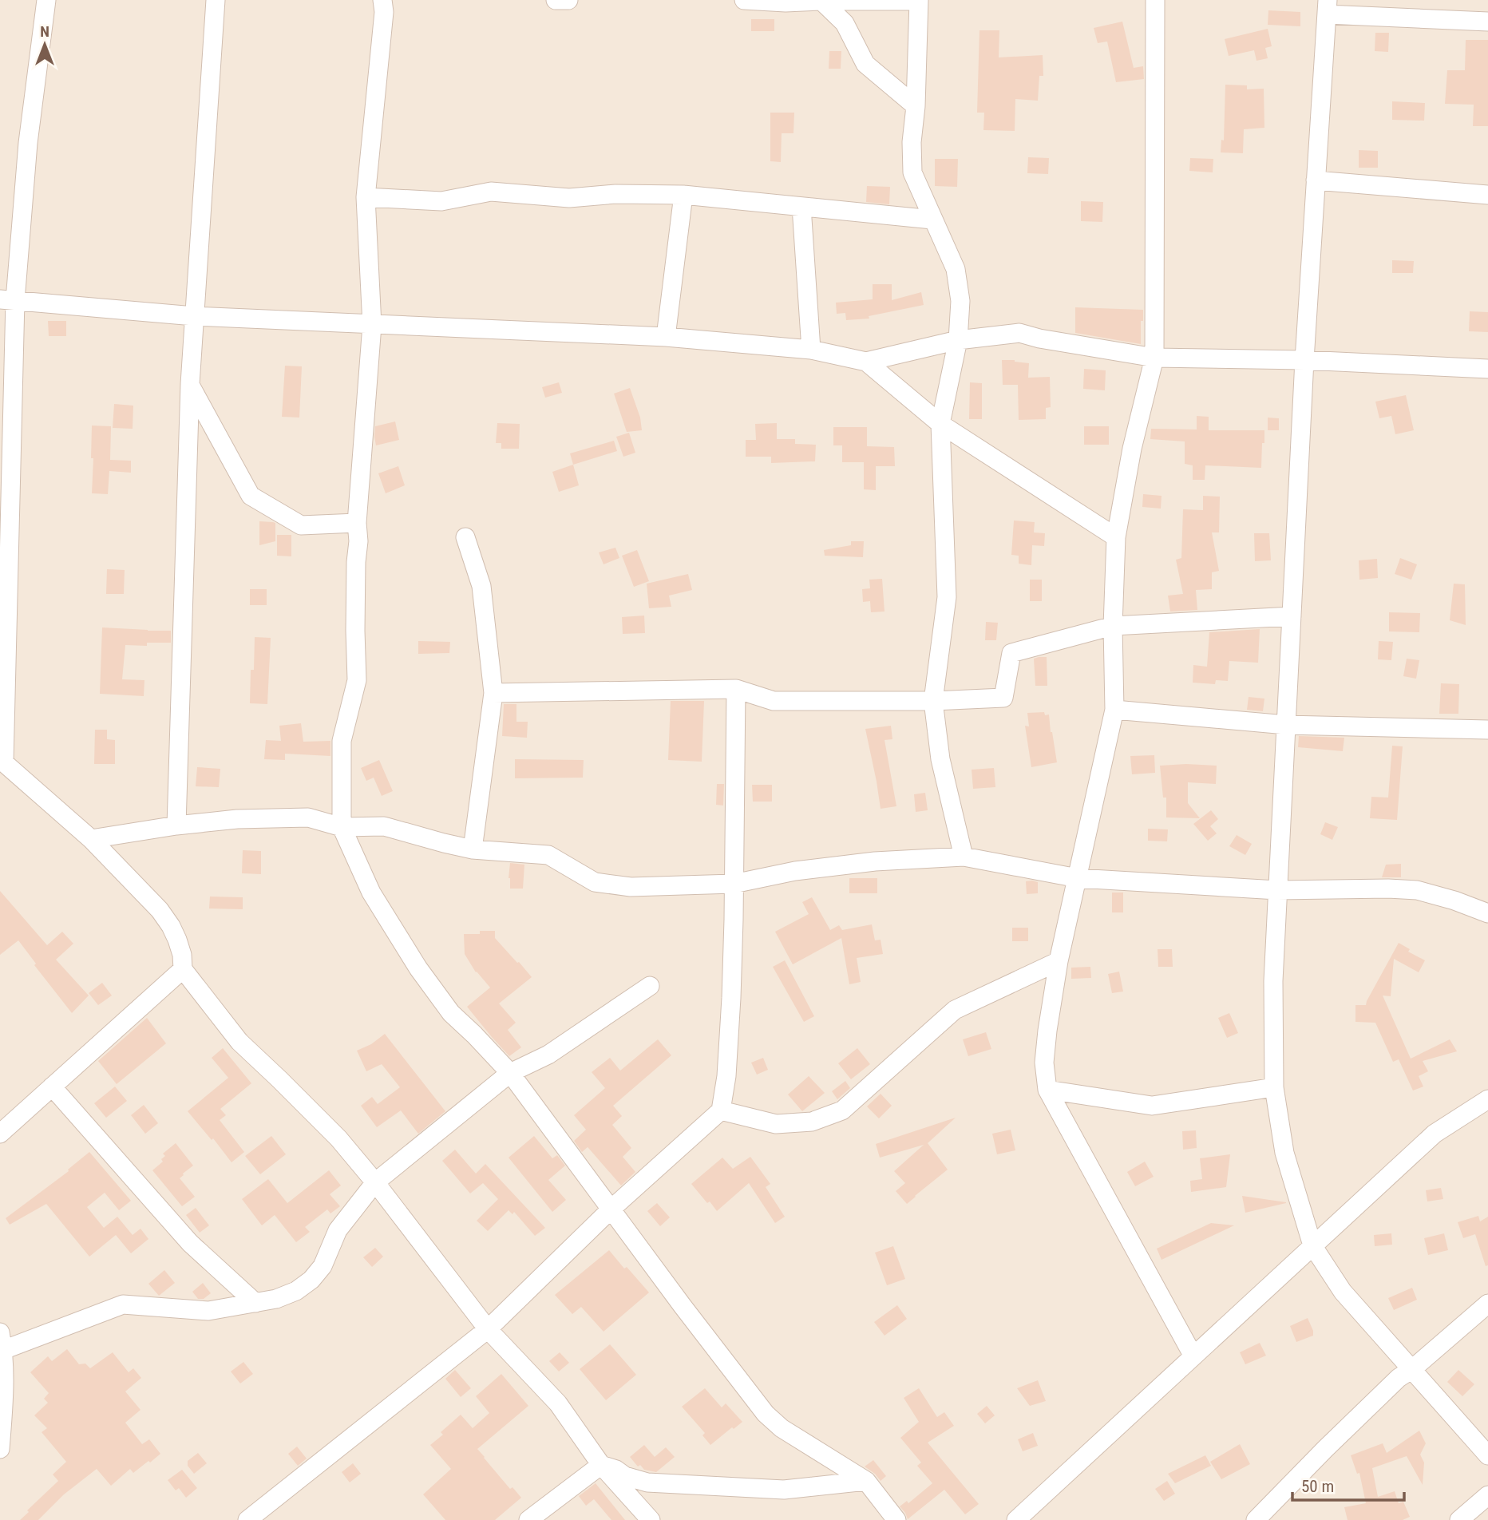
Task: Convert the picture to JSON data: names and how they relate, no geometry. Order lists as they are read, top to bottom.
{
  "scale_bar": "50 m",
  "north": "top"
}
